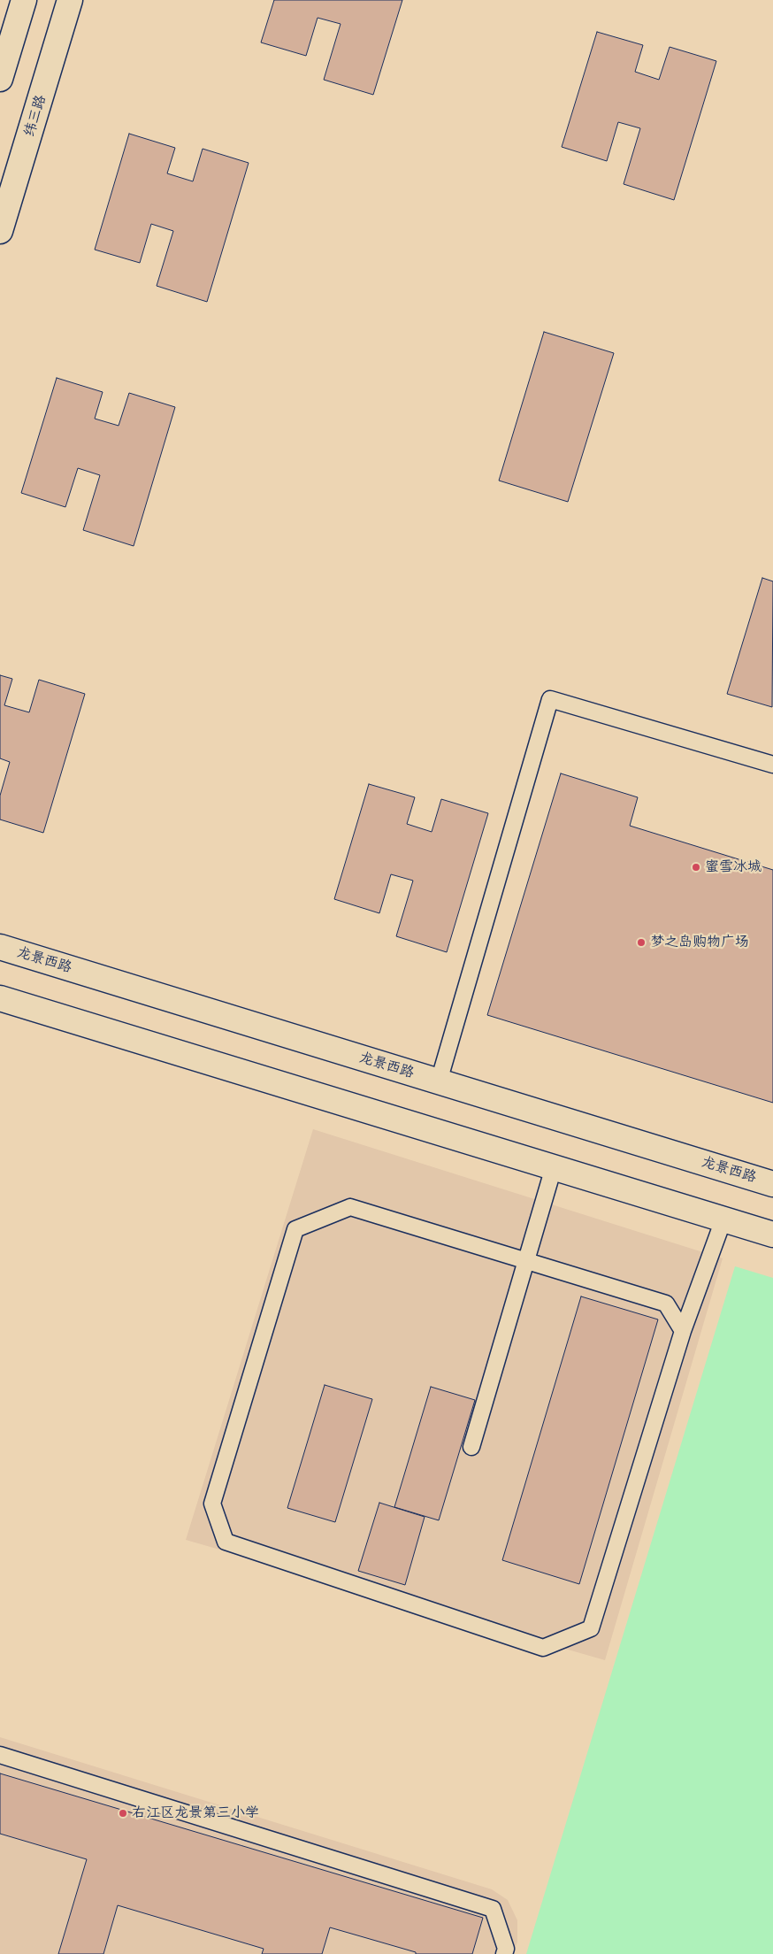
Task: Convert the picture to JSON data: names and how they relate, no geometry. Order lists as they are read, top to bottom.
{
  "streets": {
    "main road": ["纬三路", "龙景西路"]
  },
  "places": ["蜜雪冰城", "梦之岛购物广场", "右江区龙景第三小学"]
}
